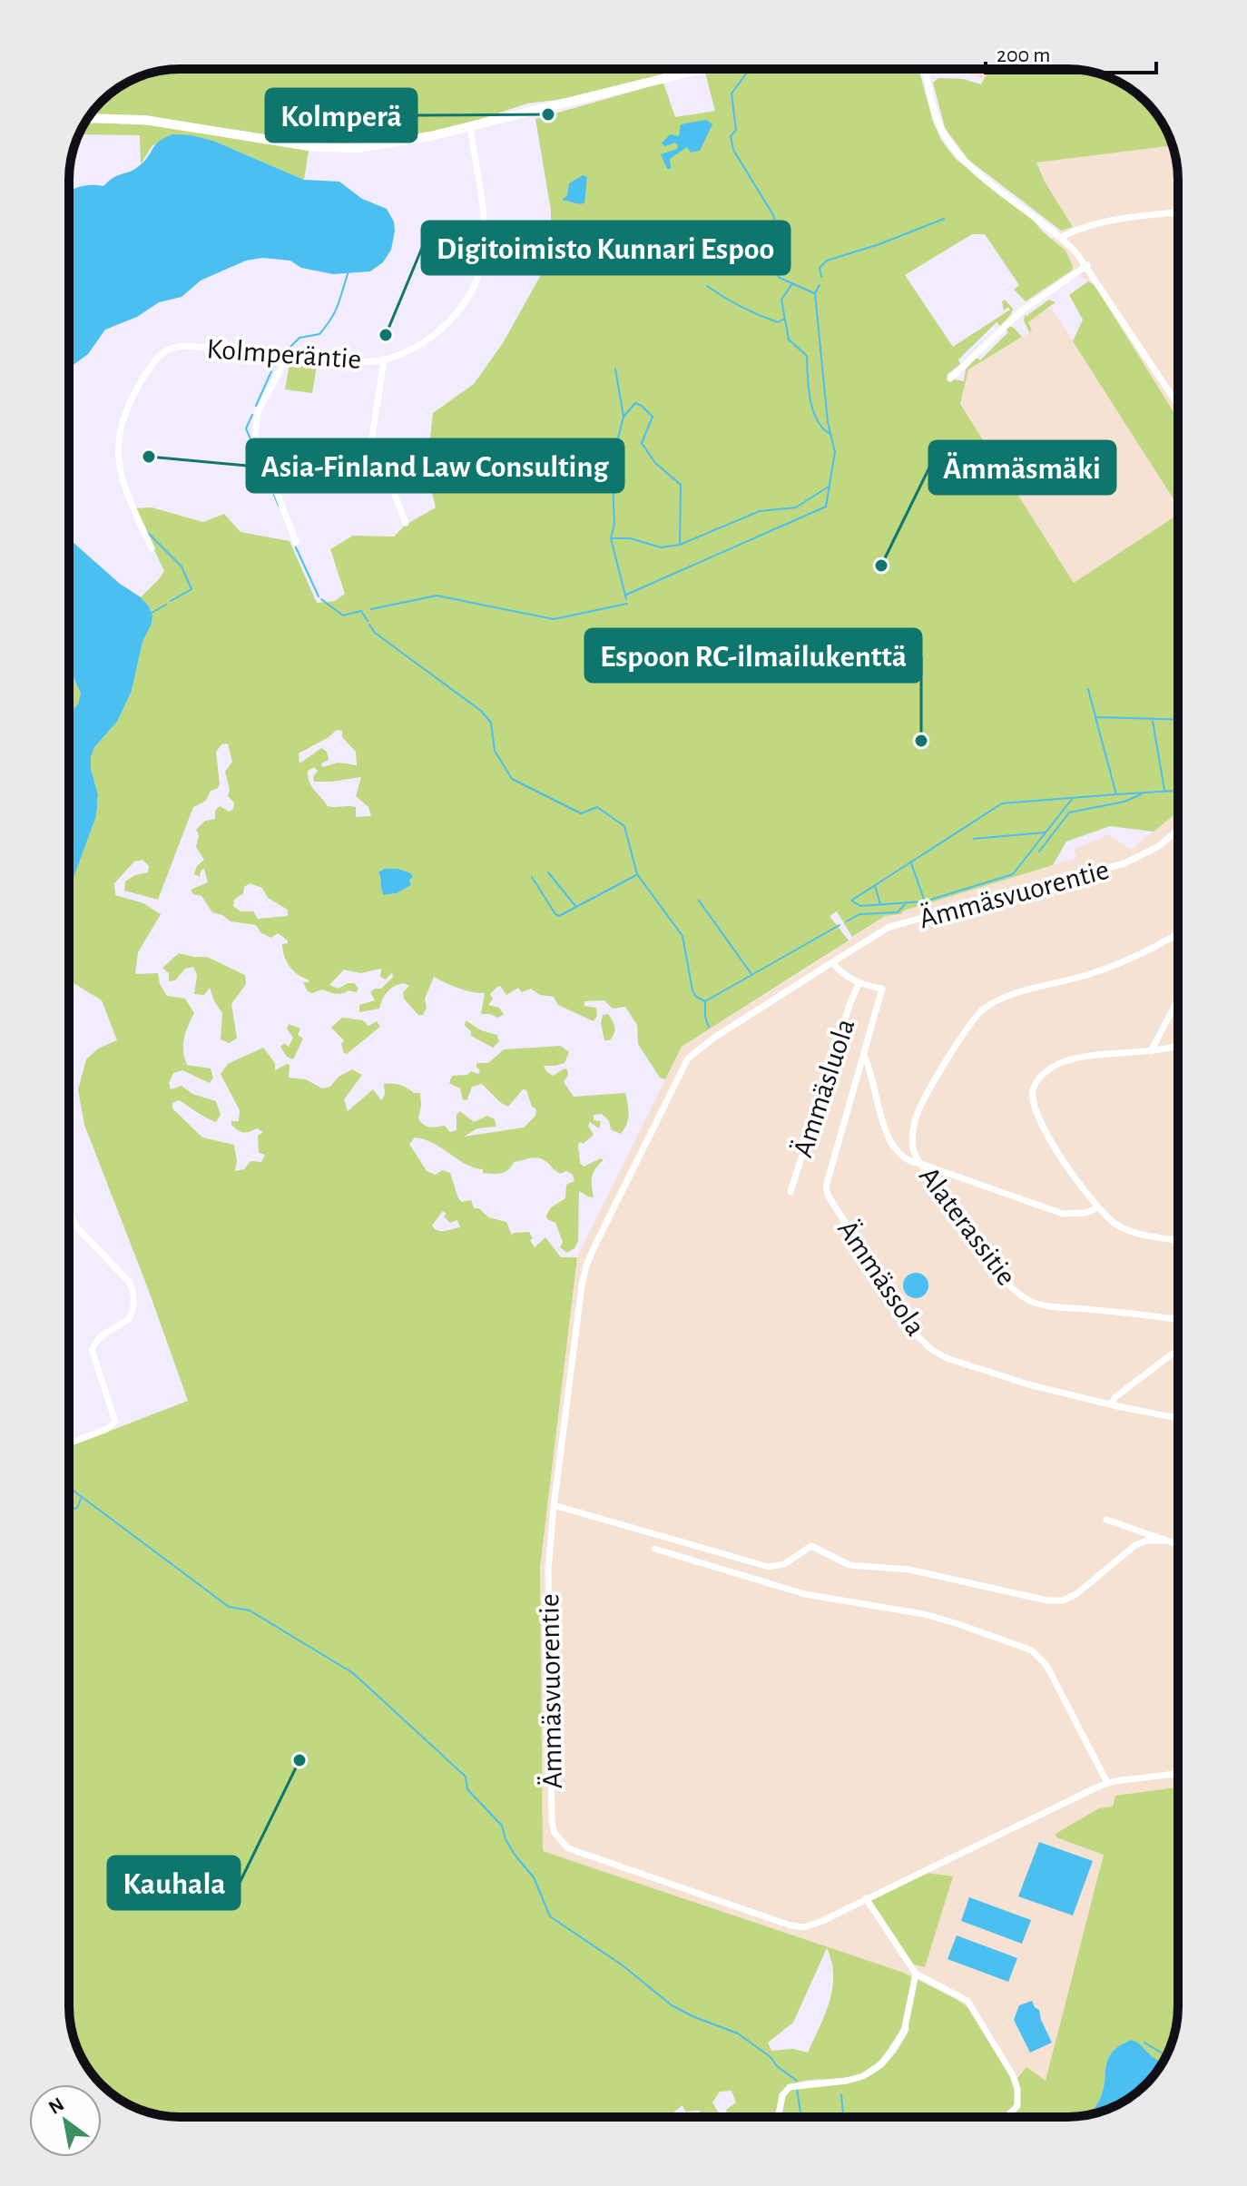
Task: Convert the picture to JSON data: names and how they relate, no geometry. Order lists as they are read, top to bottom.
{
  "streets": {
    "street": [
      "Kolmperäntie",
      "Ämmäsvuorentie",
      "Ämmäsluola",
      "Alaterassitie",
      "Ämmässola"
    ]
  },
  "crossings": [
    ["Ämmäsluola", "Ämmässola"]
  ],
  "places": [
    "Kolmperä",
    "Digitoimisto Kunnari Espoo",
    "Asia-Finland Law Consulting",
    "Ämmäsmäki",
    "Espoon RC-ilmailukenttä",
    "Kauhala"
  ],
  "scale_bar": "200 m",
  "north": "top left"
}
